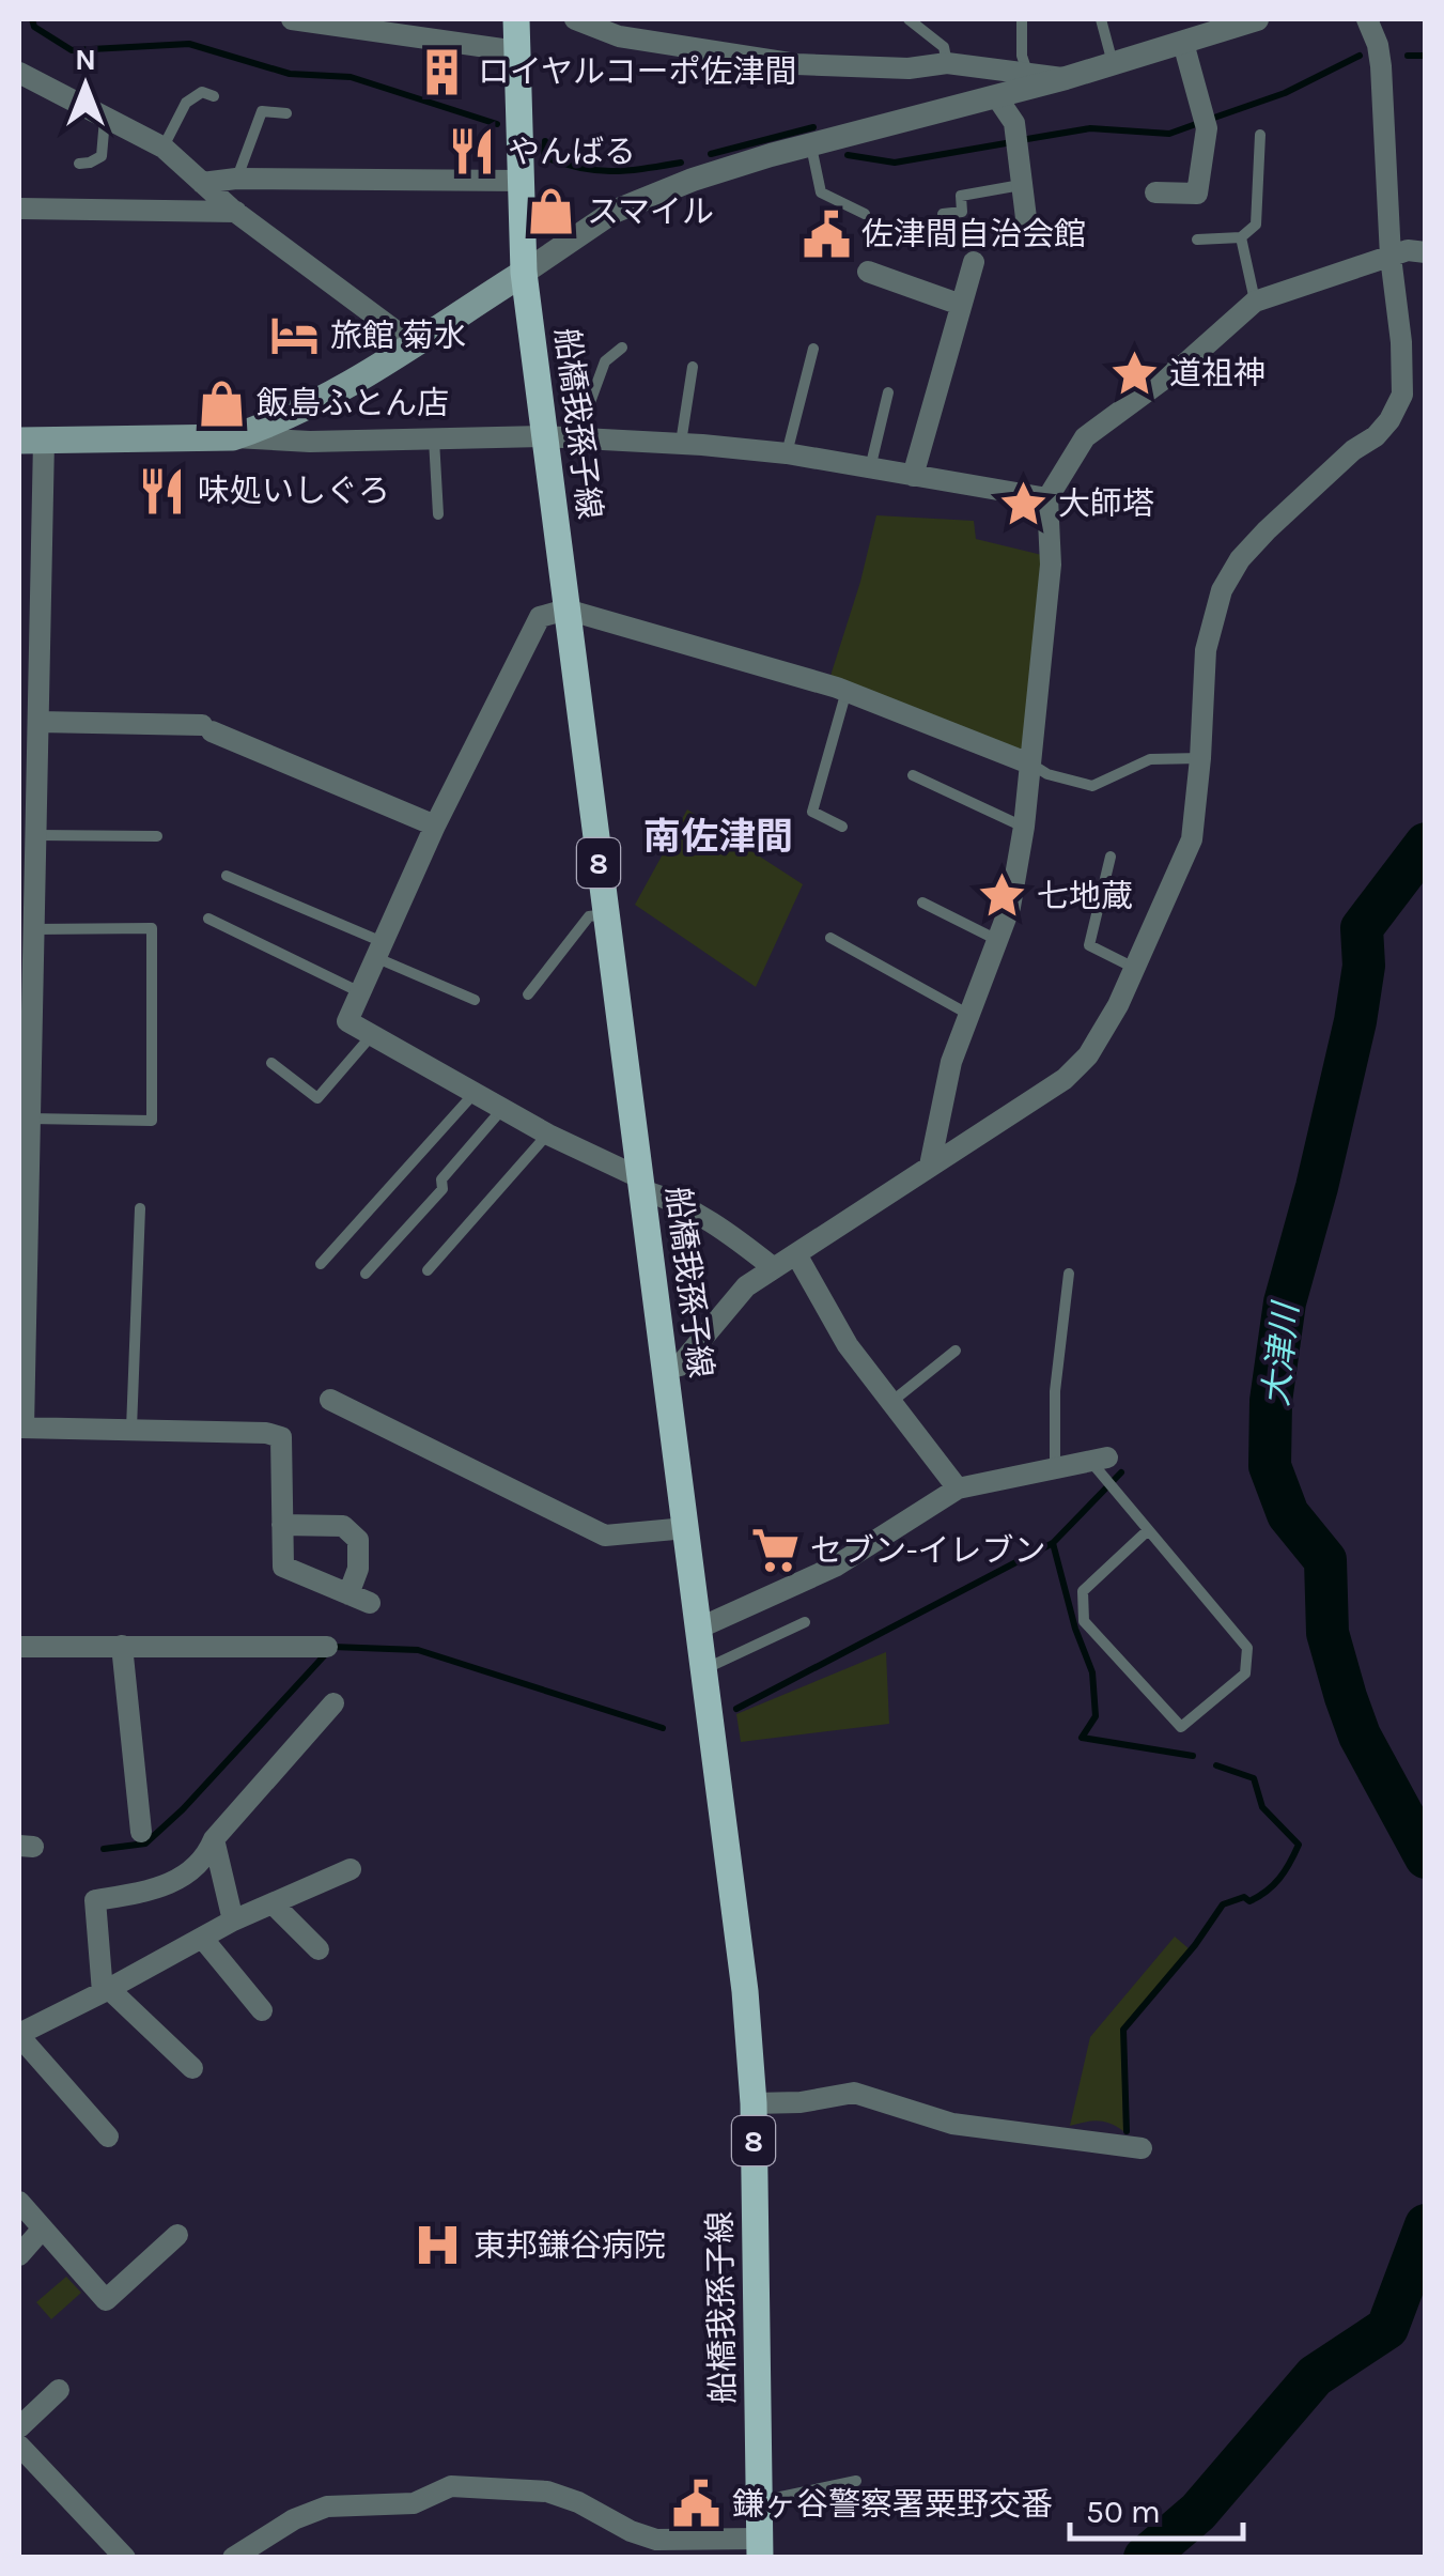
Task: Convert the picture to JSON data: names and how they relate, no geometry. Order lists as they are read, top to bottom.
{
  "streets": {
    "main road": ["船橋我孫子線", "8"]
  },
  "districts": ["南佐津間"],
  "water": ["大津川"],
  "places": {
    "building": ["ロイヤルコーポ佐津間"],
    "restaurant": ["やんばる", "味処いしぐろ"],
    "shop": ["スマイル", "飯島ふとん店"],
    "public building": ["佐津間自治会館", "鎌ヶ谷警察署粟野交番"],
    "hotel": ["旅館 菊水"],
    "place": ["道祖神", "大師塔", "七地蔵"],
    "supermarket": ["セブン-イレブン"],
    "hospital": ["東邦鎌谷病院"]
  },
  "scale_bar": "50 m",
  "north": "top"
}
